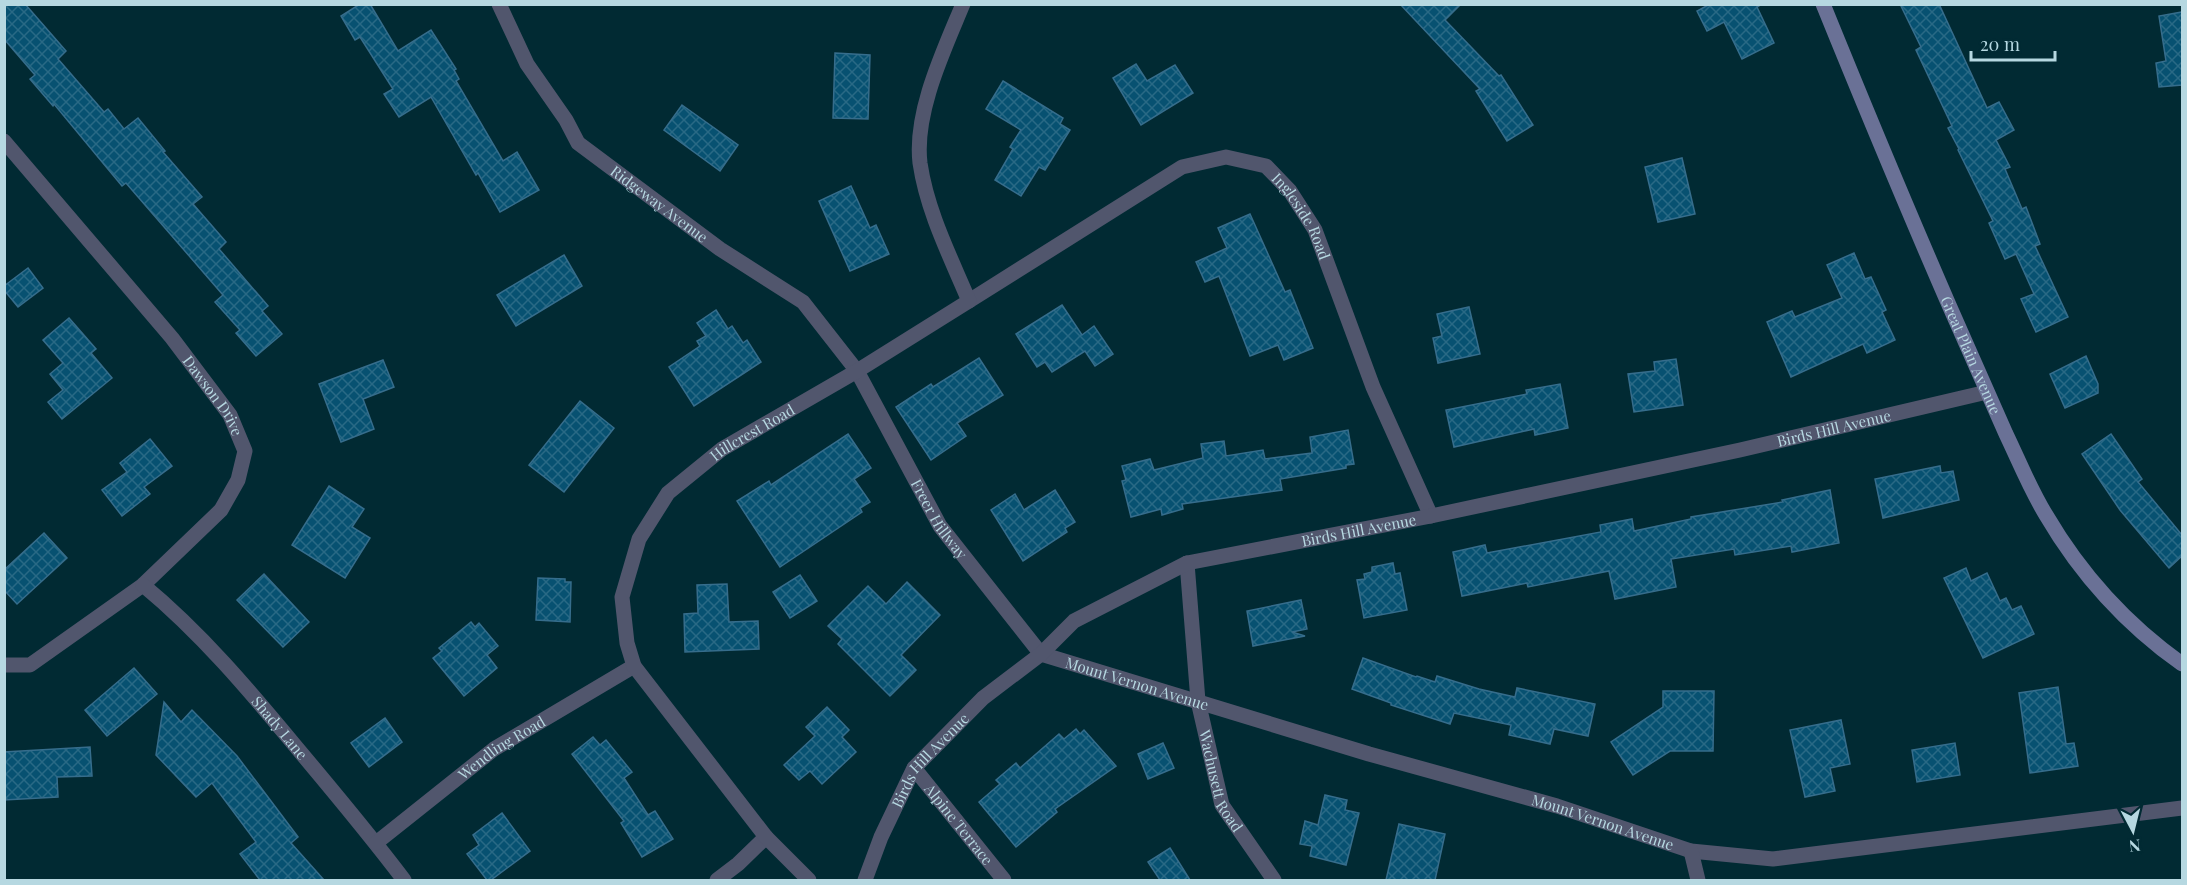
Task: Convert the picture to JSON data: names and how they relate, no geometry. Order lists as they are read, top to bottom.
{
  "streets": {
    "main road": ["Great Plain Avenue"],
    "street": [
      "Ridgeway Avenue",
      "Ingleside Road",
      "Dawson Drive",
      "Birds Hill Avenue",
      "Hillcrest Road",
      "Freer Hillway",
      "Mount Vernon Avenue",
      "Shady Lane",
      "Wendling Road",
      "Wachusett Road",
      "Alpine Terrace"
    ]
  },
  "crossings": [
    ["Ridgeway Avenue", "Hillcrest Road"],
    ["Ridgeway Avenue", "Freer Hillway"],
    ["Ingleside Road", "Birds Hill Avenue"],
    ["Ingleside Road", "Hillcrest Road"],
    ["Great Plain Avenue", "Birds Hill Avenue"],
    ["Dawson Drive", "Shady Lane"],
    ["Birds Hill Avenue", "Freer Hillway"],
    ["Birds Hill Avenue", "Mount Vernon Avenue"],
    ["Birds Hill Avenue", "Wachusett Road"],
    ["Birds Hill Avenue", "Alpine Terrace"],
    ["Hillcrest Road", "Freer Hillway"],
    ["Hillcrest Road", "Wendling Road"],
    ["Freer Hillway", "Mount Vernon Avenue"],
    ["Mount Vernon Avenue", "Wachusett Road"],
    ["Shady Lane", "Wendling Road"]
  ],
  "scale_bar": "20 m",
  "north": "bottom"
}
